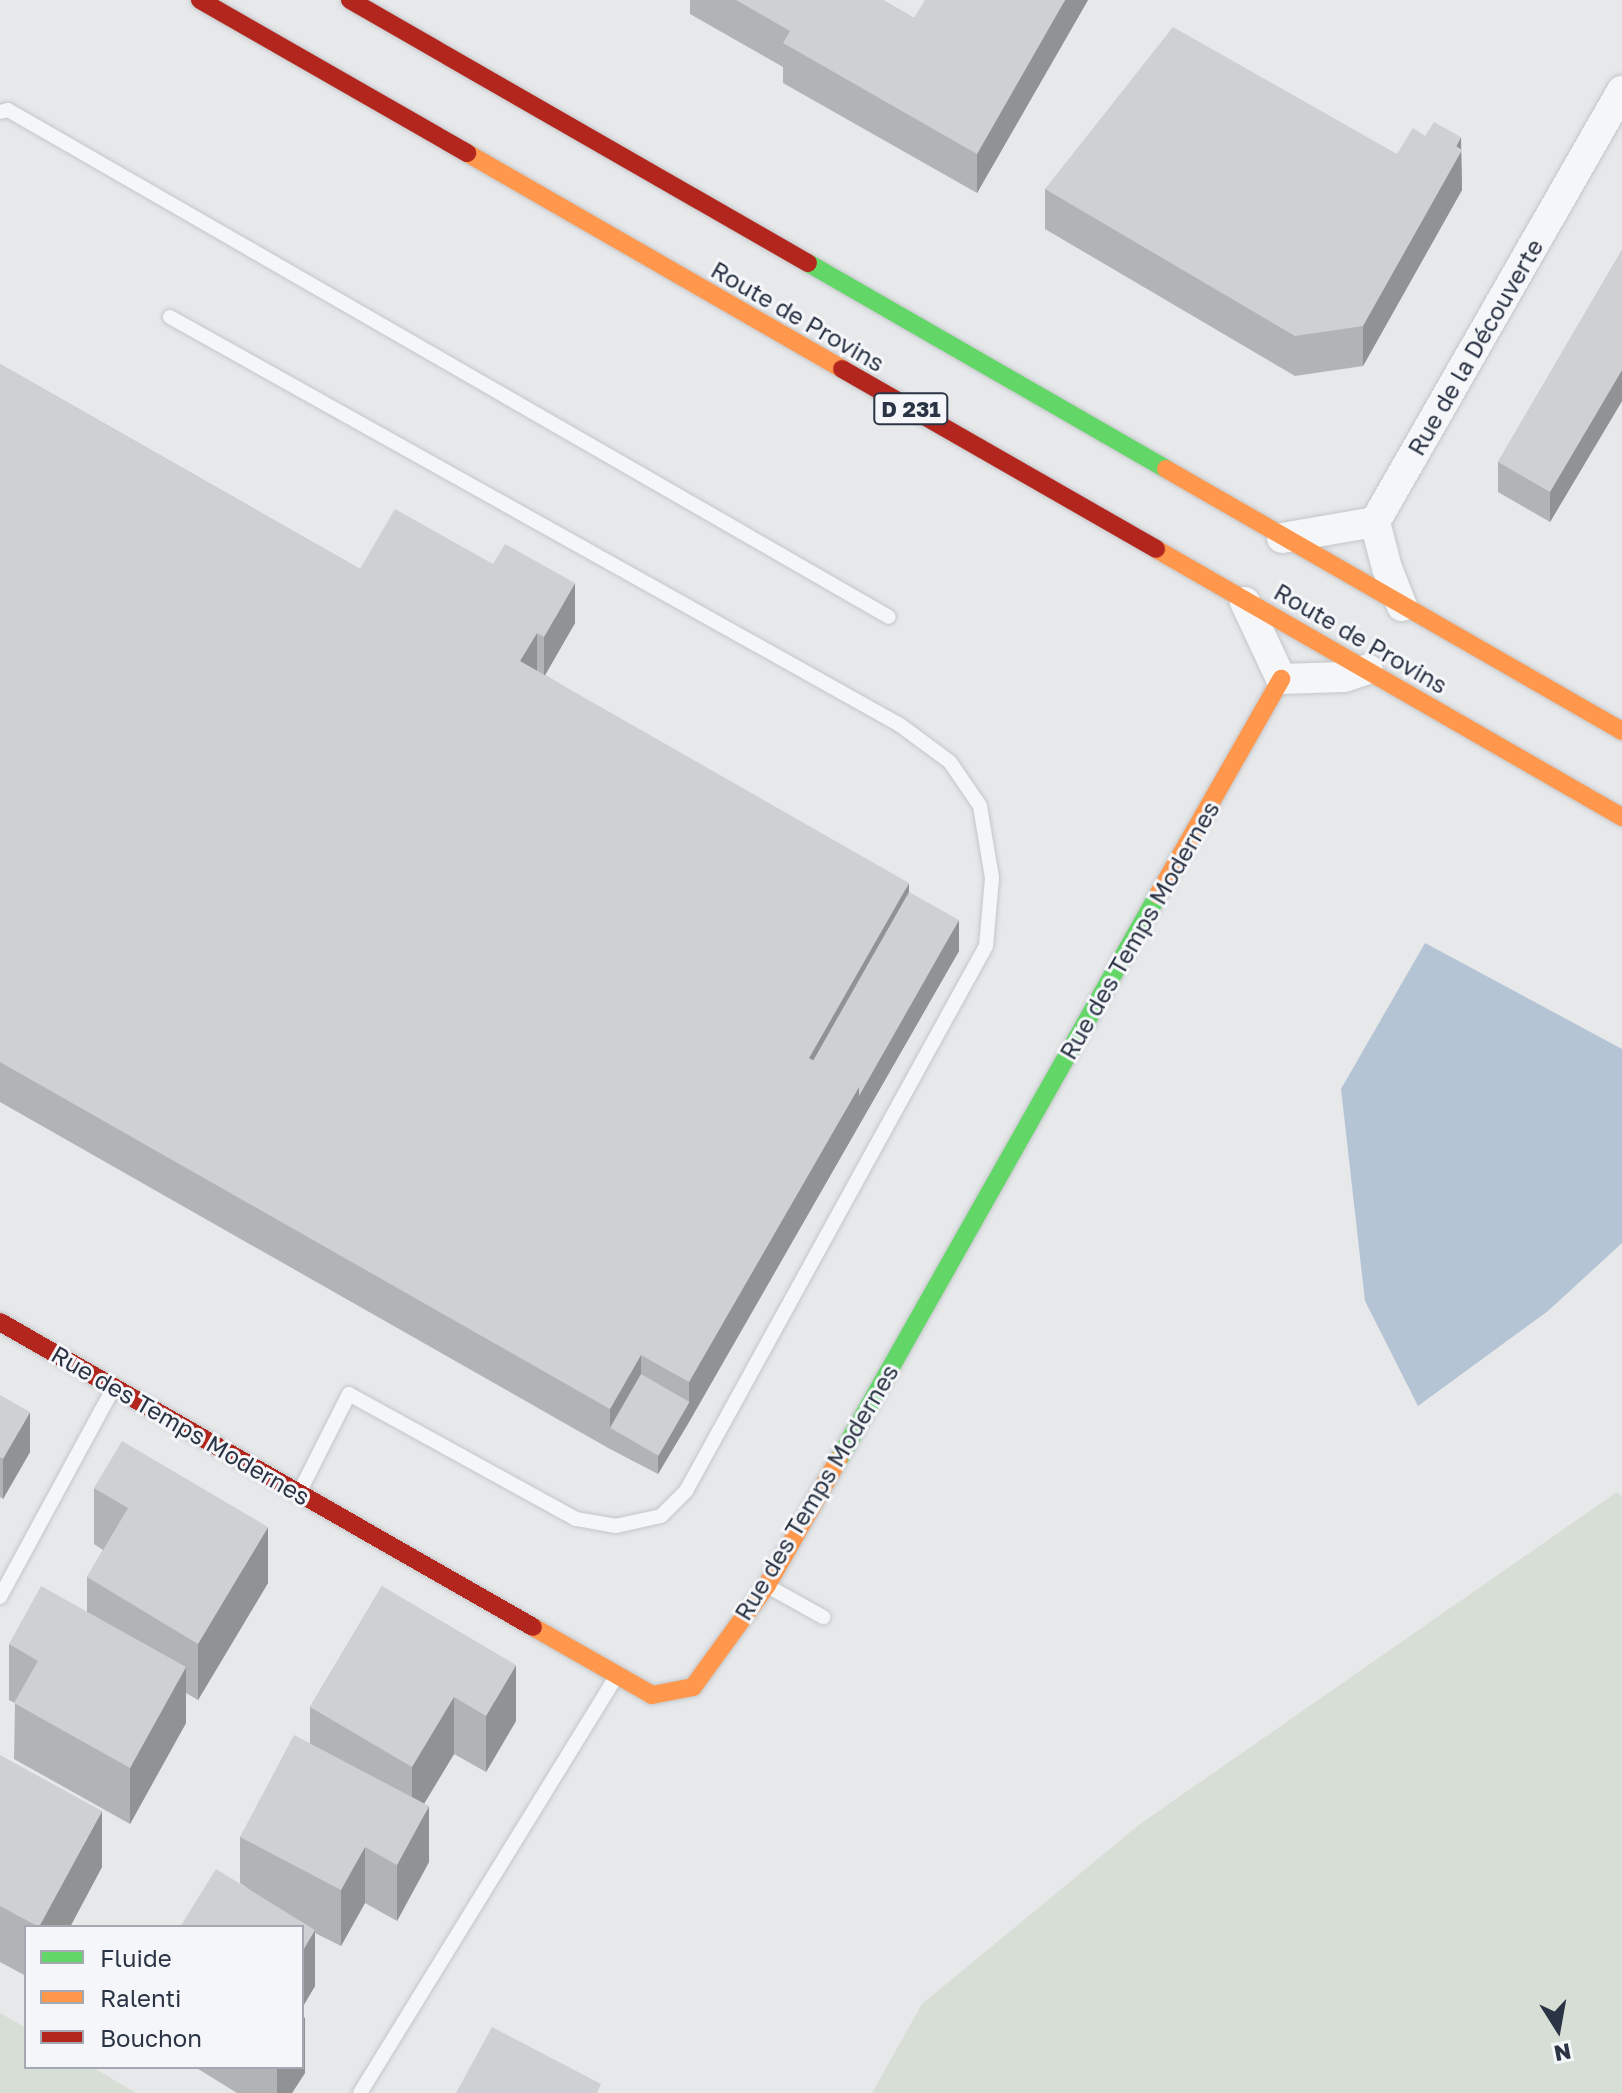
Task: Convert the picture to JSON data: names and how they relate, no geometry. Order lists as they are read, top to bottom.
{
  "streets": {
    "main road": ["Route de Provins", "D 231", "Rue des Temps Modernes"],
    "street": ["Rue de la Découverte"]
  },
  "legend": ["Fluide", "Ralenti", "Bouchon"],
  "north": "bottom"
}
